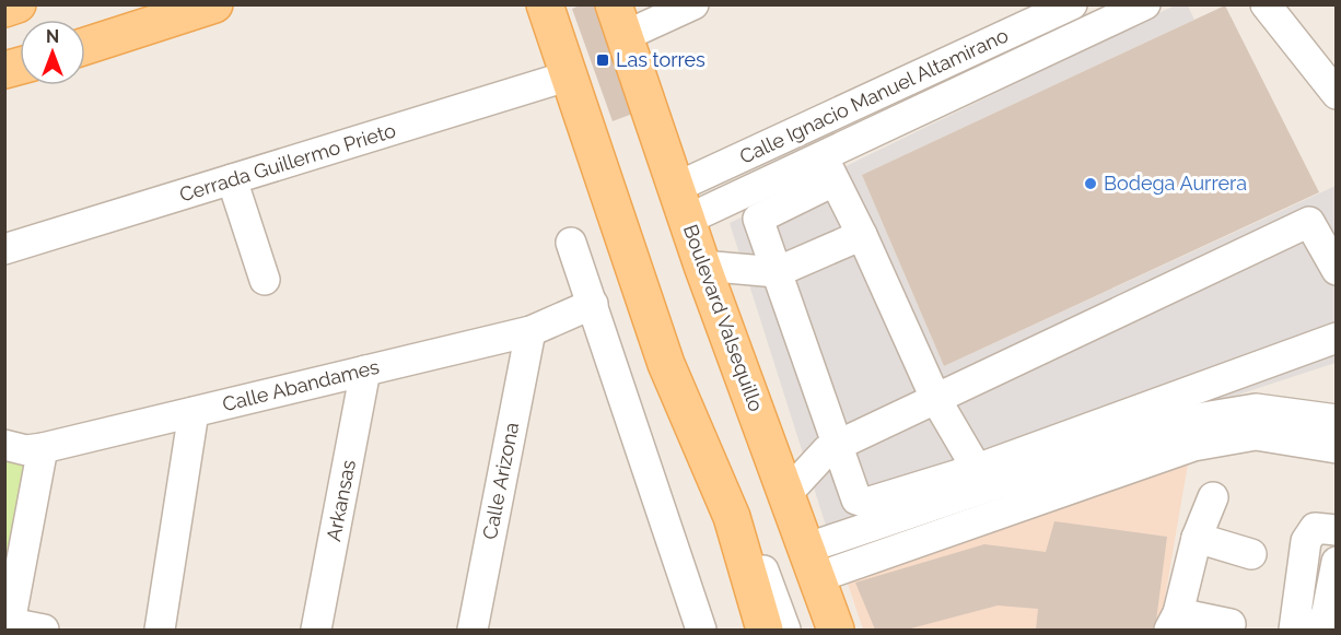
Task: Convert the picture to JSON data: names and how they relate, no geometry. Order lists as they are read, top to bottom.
{
  "streets": {
    "main road": ["Boulevard Valsequillo"],
    "street": [
      "Calle Ignacio Manuel Altamirano",
      "Cerrada Guillermo Prieto",
      "Calle Abandames",
      "Calle Arizona",
      "Arkansas"
    ]
  },
  "crossings": [
    ["Calle Ignacio Manuel Altamirano", "Boulevard Valsequillo"],
    ["Calle Abandames", "Calle Arizona"],
    ["Calle Abandames", "Arkansas"]
  ],
  "places": {
    "transit": ["Las torres"],
    "other": ["Bodega Aurrera"]
  },
  "north": "top"
}
